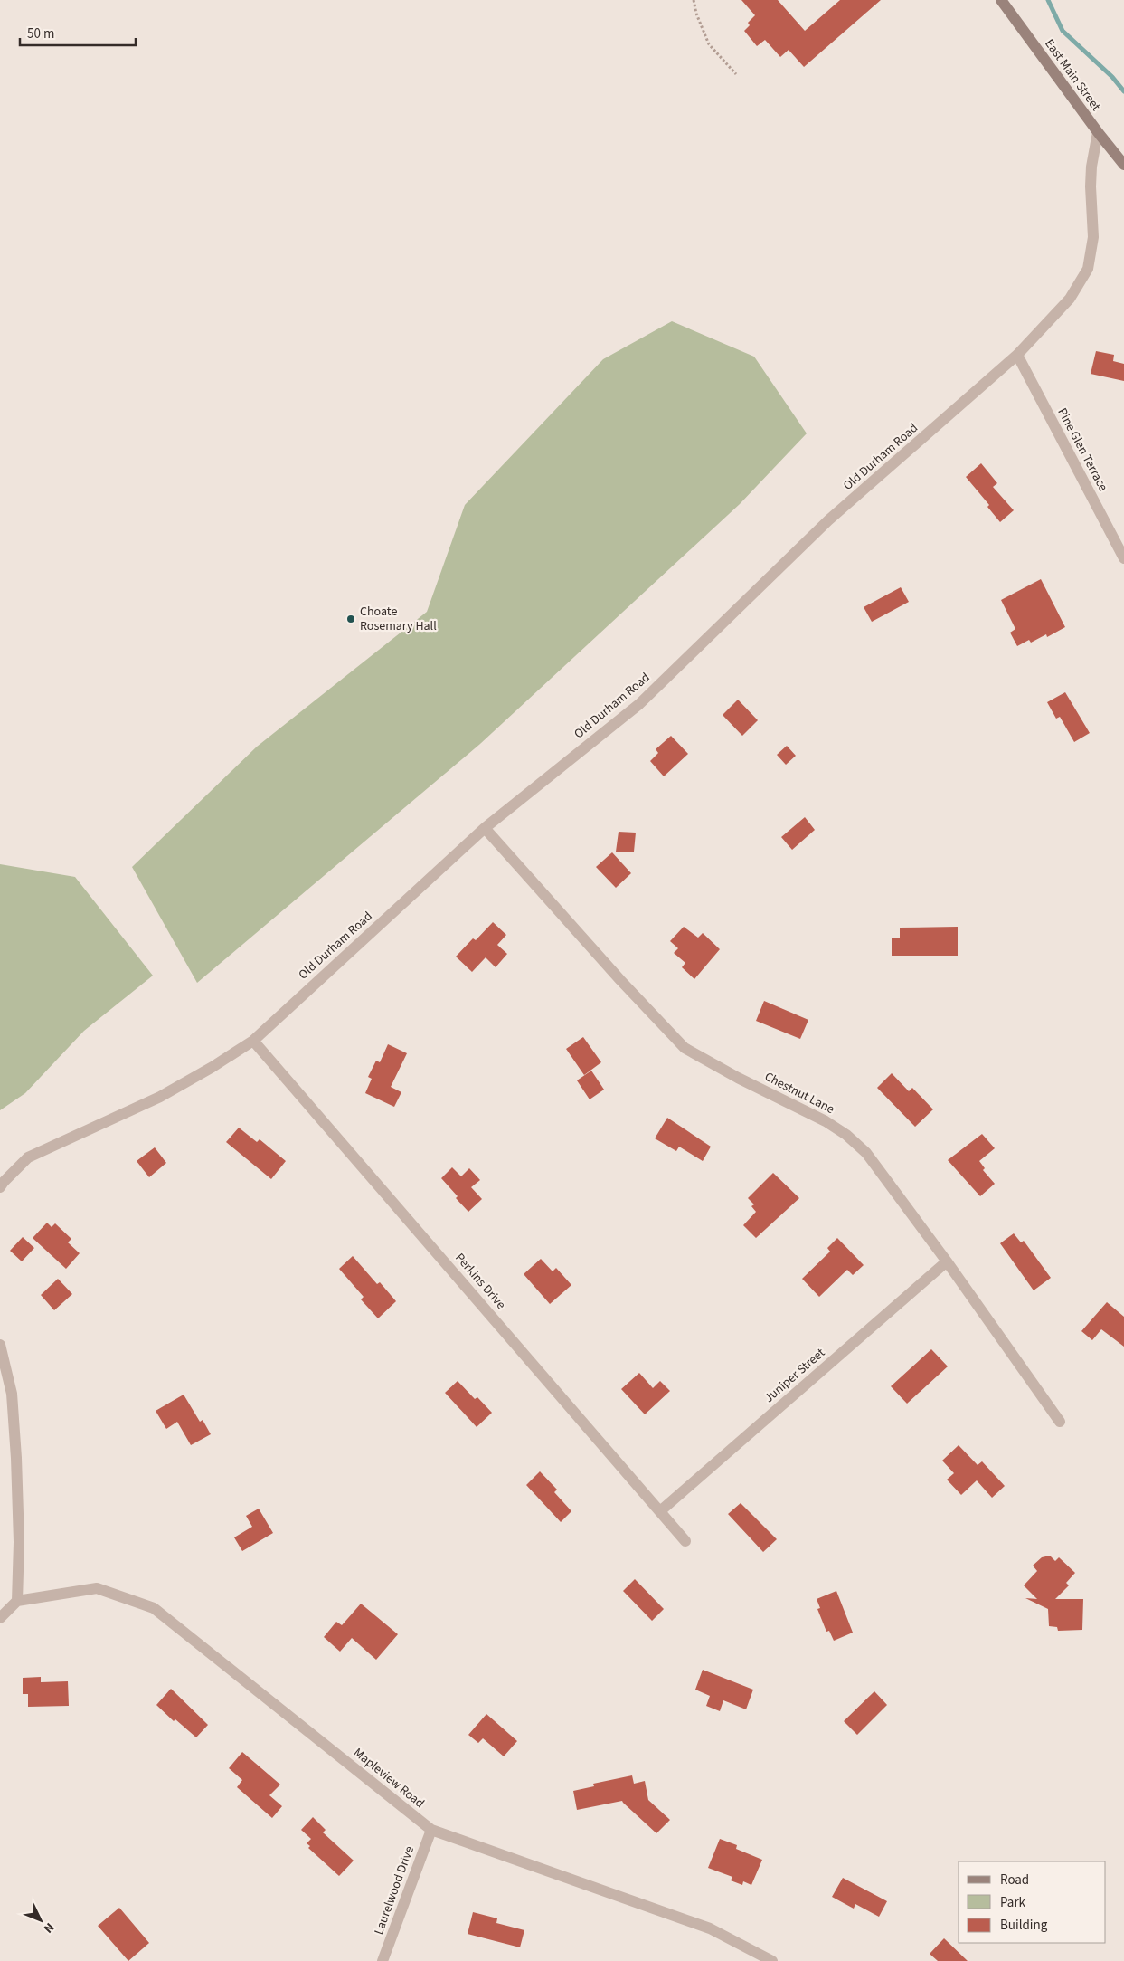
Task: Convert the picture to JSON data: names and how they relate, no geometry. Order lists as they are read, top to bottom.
{
  "streets": {
    "main road": ["East Main Street"],
    "street": [
      "Pine Glen Terrace",
      "Old Durham Road",
      "Chestnut Lane",
      "Perkins Drive",
      "Juniper Street",
      "Mapleview Road",
      "Laurelwood Drive"
    ]
  },
  "crossings": [
    ["East Main Street", "Old Durham Road"],
    ["Pine Glen Terrace", "Old Durham Road"],
    ["Old Durham Road", "Chestnut Lane"],
    ["Old Durham Road", "Perkins Drive"],
    ["Chestnut Lane", "Juniper Street"],
    ["Perkins Drive", "Juniper Street"],
    ["Mapleview Road", "Laurelwood Drive"]
  ],
  "places": ["Choate Rosemary Hall"],
  "legend": ["Road", "Park", "Building"],
  "scale_bar": "50 m",
  "north": "bottom right"
}
